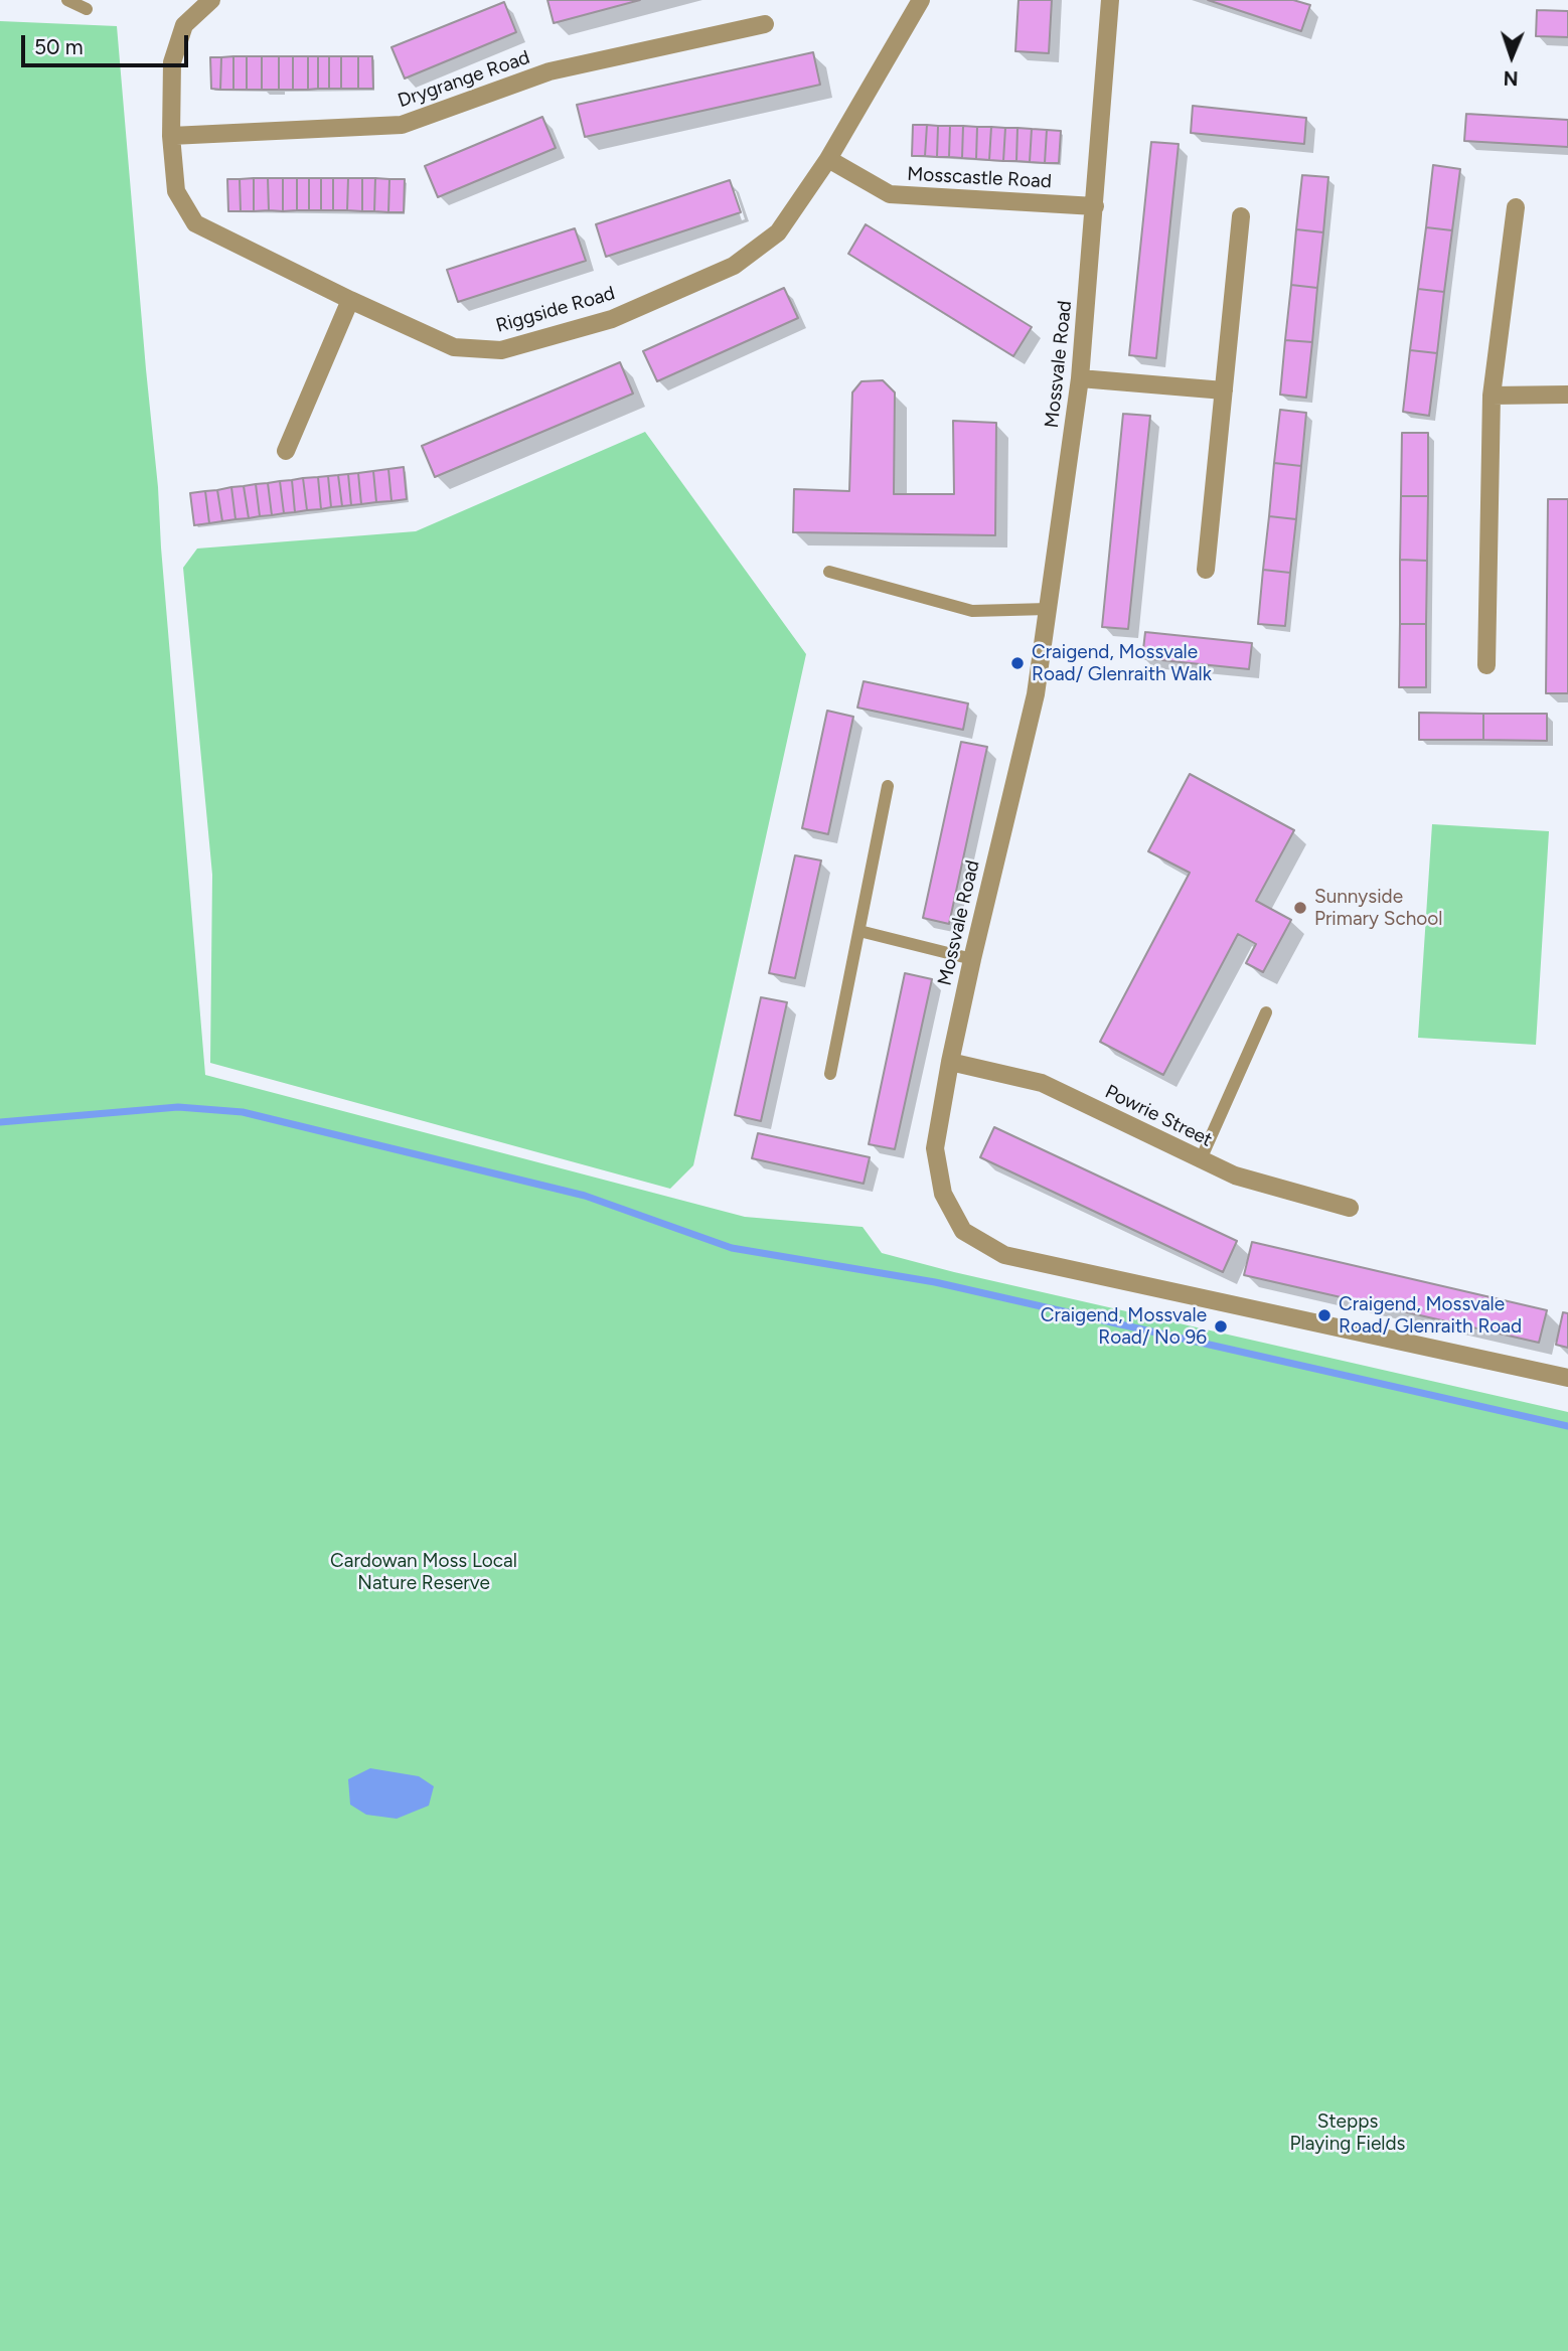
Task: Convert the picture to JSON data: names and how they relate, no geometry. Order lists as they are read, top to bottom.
{
  "streets": {
    "street": [
      "Drygrange Road",
      "Mosscastle Road",
      "Riggside Road",
      "Mossvale Road",
      "Powrie Street"
    ]
  },
  "crossings": [
    ["Drygrange Road", "Riggside Road"],
    ["Mosscastle Road", "Riggside Road"],
    ["Mosscastle Road", "Mossvale Road"],
    ["Mossvale Road", "Powrie Street"]
  ],
  "parks": ["Cardowan Moss Local Nature Reserve", "Stepps Playing Fields"],
  "places": [
    "Craigend, Mossvale Road/ Glenraith Walk",
    "Sunnyside Primary School",
    "Craigend, Mossvale Road/ Glenraith Road",
    "Craigend, Mossvale Road/ No 96"
  ],
  "scale_bar": "50 m",
  "north": "bottom"
}
